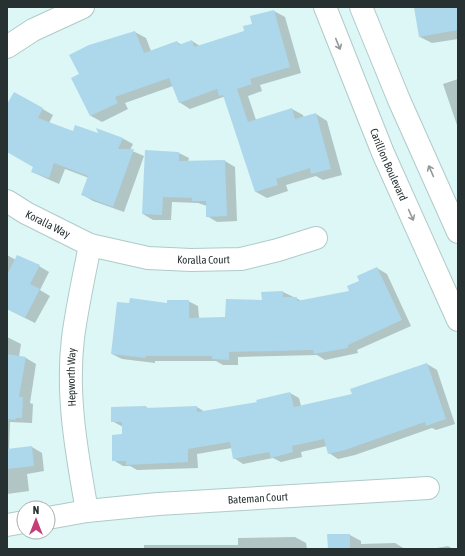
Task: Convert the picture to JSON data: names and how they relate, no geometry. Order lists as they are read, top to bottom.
{
  "streets": {
    "street": [
      "Carillion Boulevard",
      "Koralla Way",
      "Koralla Court",
      "Hepworth Way",
      "Bateman Court"
    ]
  },
  "crossings": [
    ["Koralla Way", "Koralla Court"],
    ["Koralla Way", "Hepworth Way"],
    ["Koralla Court", "Hepworth Way"],
    ["Hepworth Way", "Bateman Court"]
  ],
  "north": "top"
}
